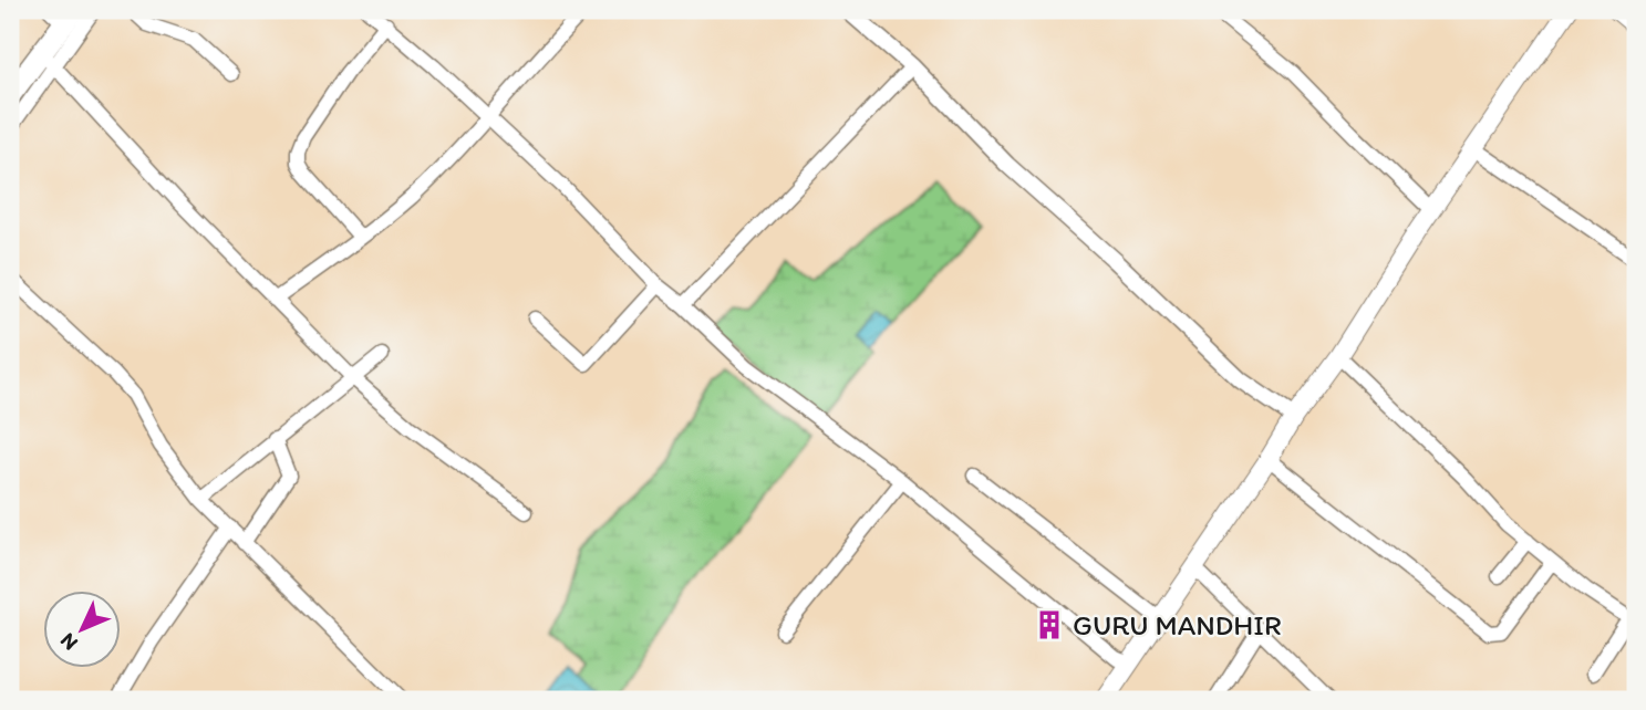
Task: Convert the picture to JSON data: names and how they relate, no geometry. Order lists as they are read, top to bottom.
{
  "places": {
    "building": ["GURU MANDHIR"]
  },
  "north": "bottom left"
}
